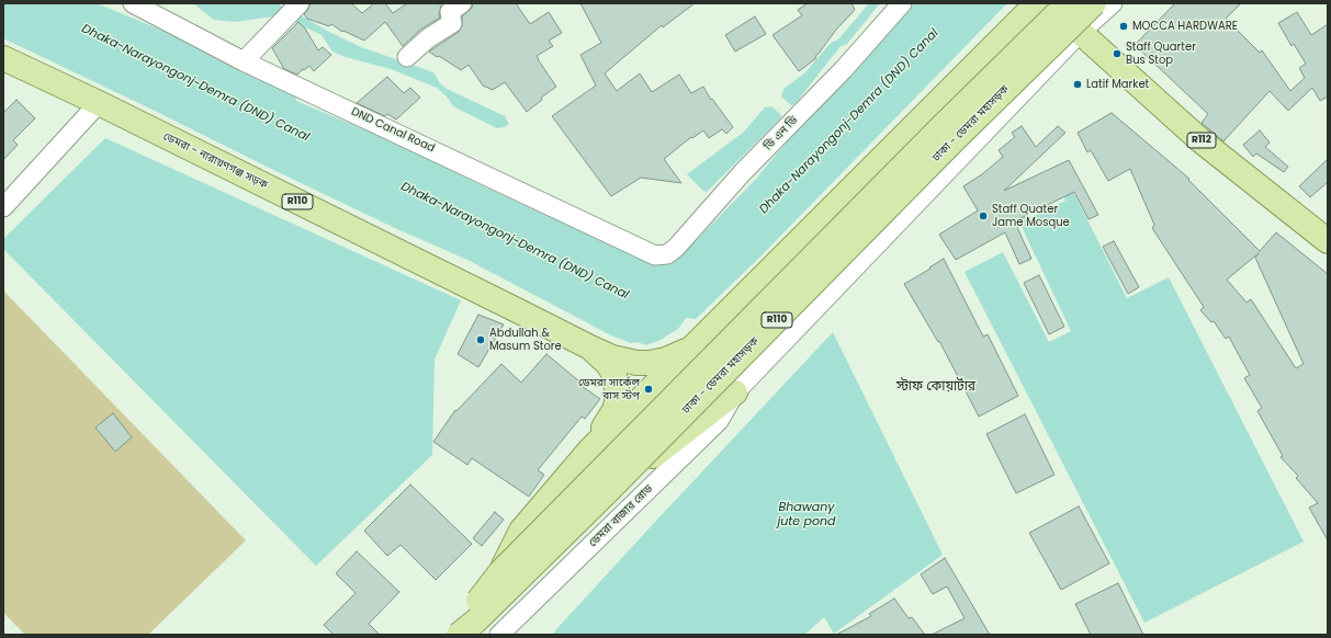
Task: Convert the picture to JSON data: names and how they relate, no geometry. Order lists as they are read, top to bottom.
{
  "streets": {
    "main road": [
      "ঢাকা - ডেমরা মহাসড়ক",
      "R112",
      "ডেমরা - নারায়ণগঞ্জ সড়ক",
      "R110"
    ],
    "street": ["DND Canal Road", "ডি এন ডি", "ডেমরা বাজার রোড"]
  },
  "crossings": [
    ["DND Canal Road", "ডি এন ডি"],
    ["R112", "ডেমরা বাজার রোড"]
  ],
  "districts": ["স্টাফ কোয়ার্টার"],
  "water": ["Dhaka-Narayongonj-Demra (DND) Canal", "Bhawany jute pond"],
  "places": [
    "MOCCA HARDWARE",
    "Staff Quarter Bus Stop",
    "Latif Market",
    "Staff Quater Jame Mosque",
    "Abdullah & Masum Store",
    "ডেমরা সার্কেল বাস স্টপ"
  ]
}
